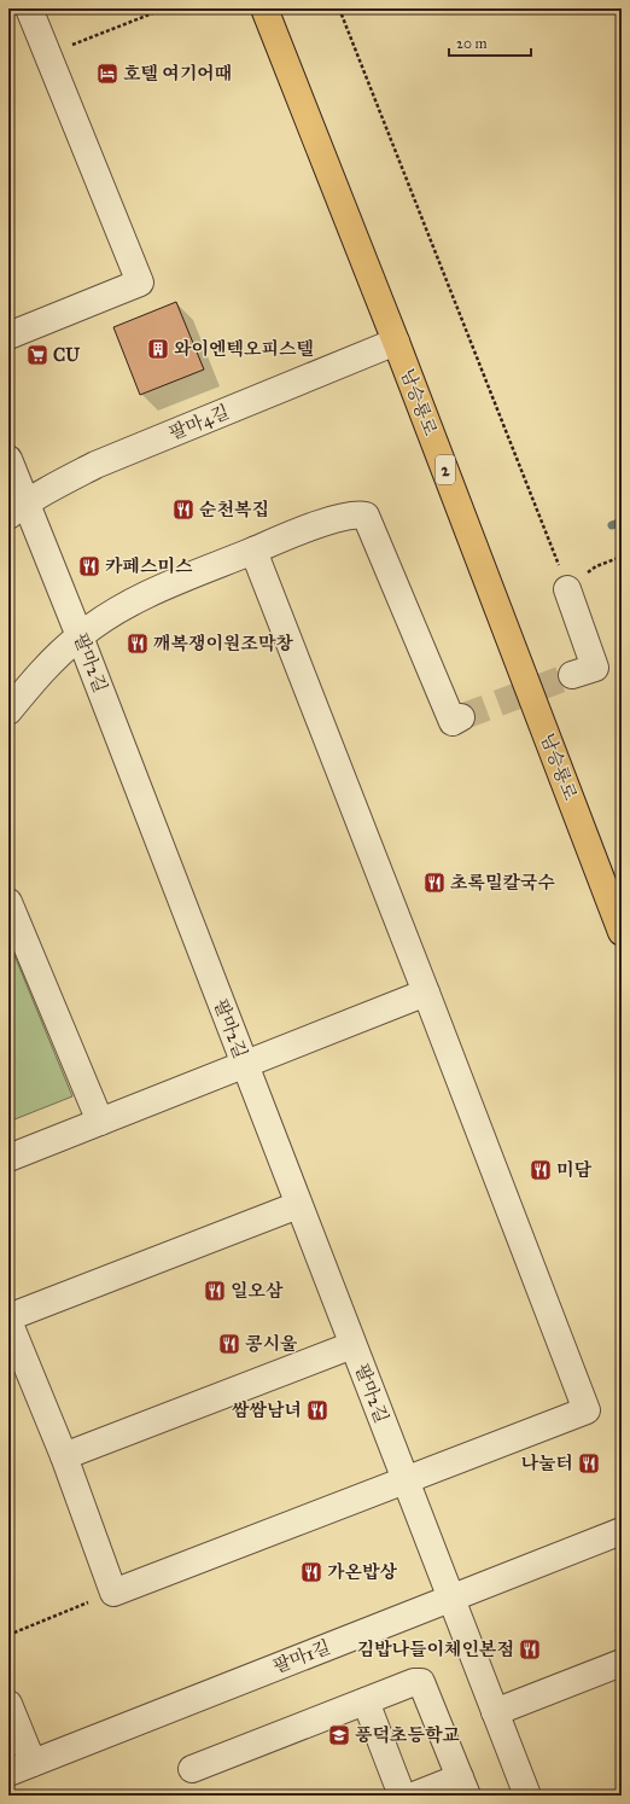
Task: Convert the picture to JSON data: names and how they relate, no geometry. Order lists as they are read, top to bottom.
{
  "streets": {
    "main road": ["남승룡로", "2"],
    "street": ["팔마4길", "팔마2길", "팔마1길"]
  },
  "crossings": [
    ["남승룡로", "팔마4길"],
    ["팔마4길", "팔마2길"],
    ["팔마2길", "팔마1길"]
  ],
  "places": {
    "hotel": ["호텔 여기어때"],
    "building": ["와이엔텍오피스텔"],
    "supermarket": ["CU"],
    "restaurant": [
      "순천복집",
      "카페스미스",
      "깨복쟁이원조막창",
      "초록밀칼국수",
      "미담",
      "일오삼",
      "콩시울",
      "쌈쌈남녀",
      "나눌터",
      "가온밥상",
      "김밥나들이체인본점"
    ],
    "school or university": ["풍덕초등학교"]
  },
  "scale_bar": "20 m"
}
